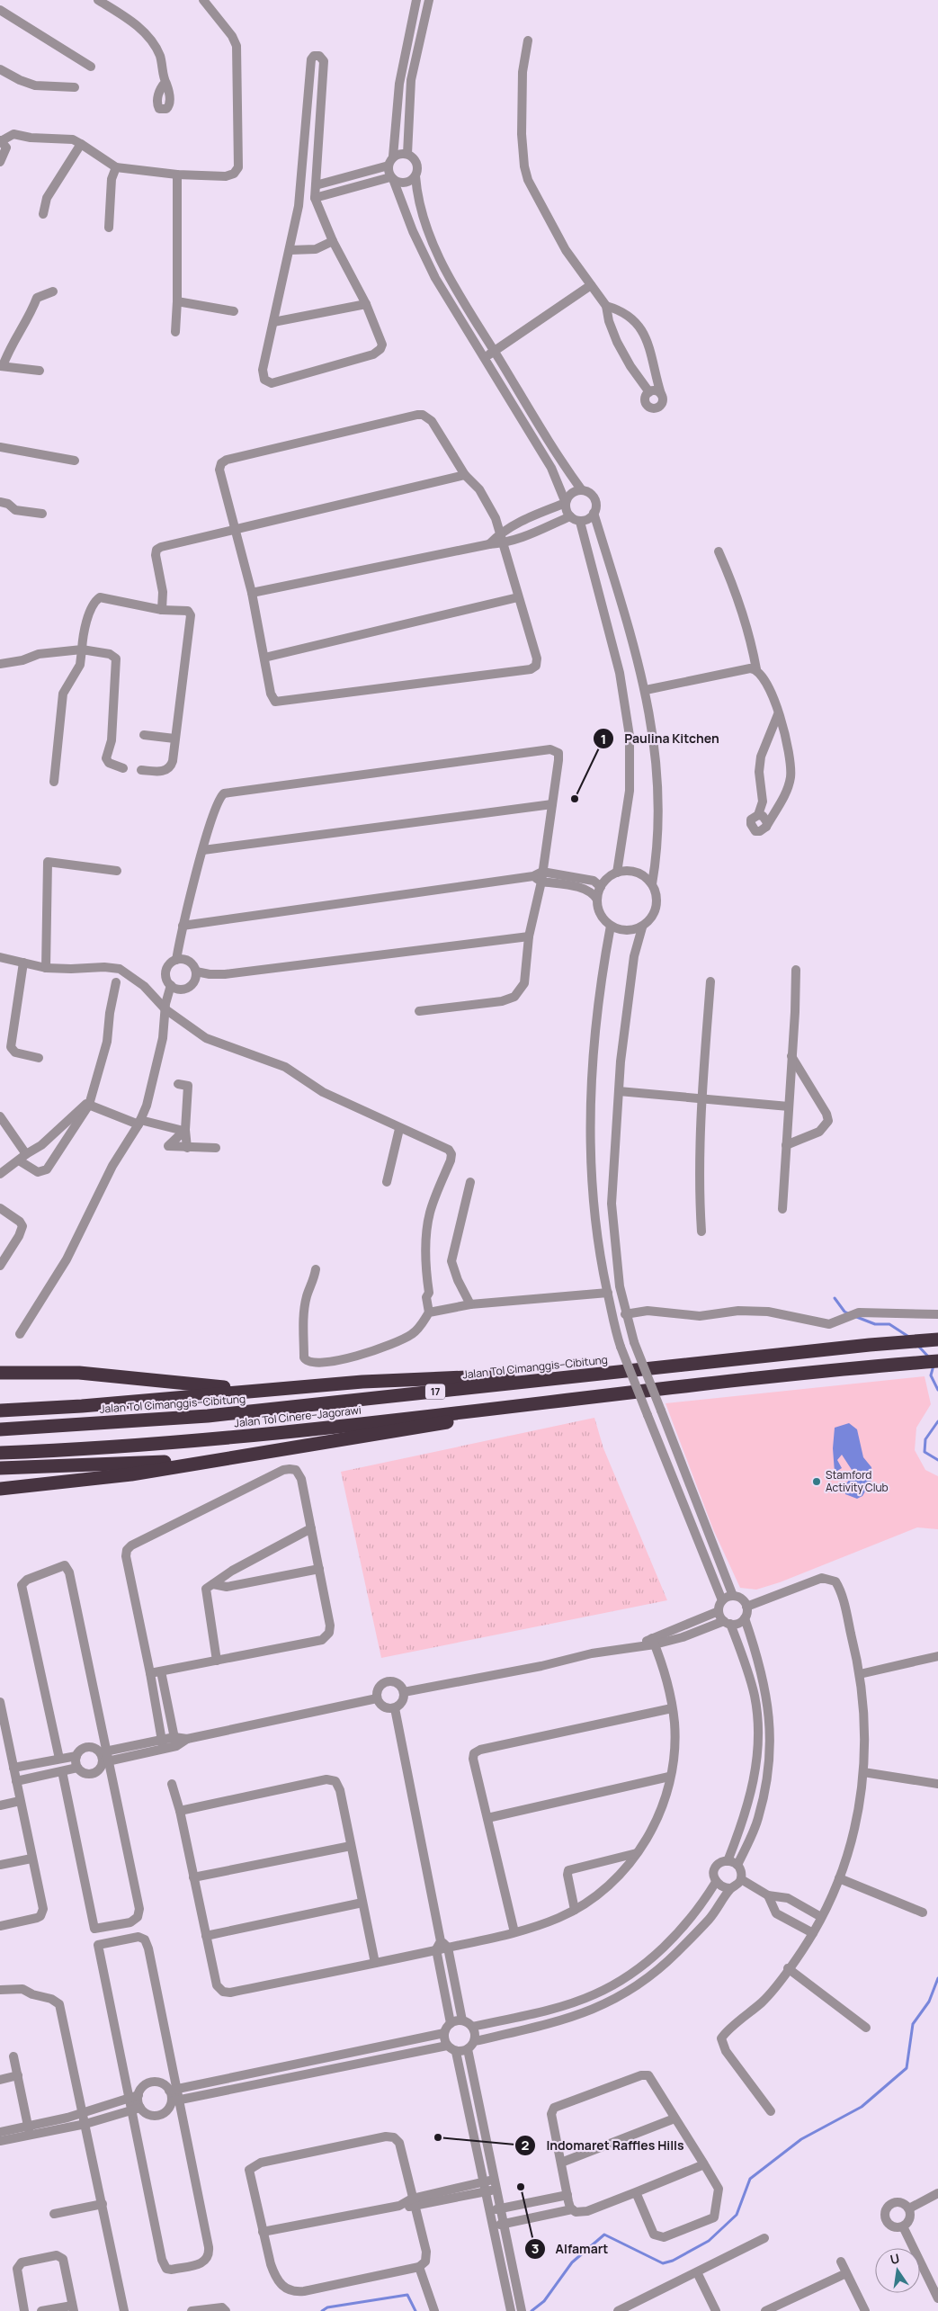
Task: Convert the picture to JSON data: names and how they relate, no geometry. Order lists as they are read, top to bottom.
{
  "streets": {
    "highway": ["Jalan Tol Cimanggis–Cibitung", "17", "Jalan Tol Cinere–Jagorawi"]
  },
  "crossings": [
    ["17", "Jalan Tol Cinere–Jagorawi"]
  ],
  "places": [
    "Paulina Kitchen",
    "Stamford Activity Club",
    "Indomaret Raffles Hills",
    "Alfamart"
  ],
  "north": "top"
}
